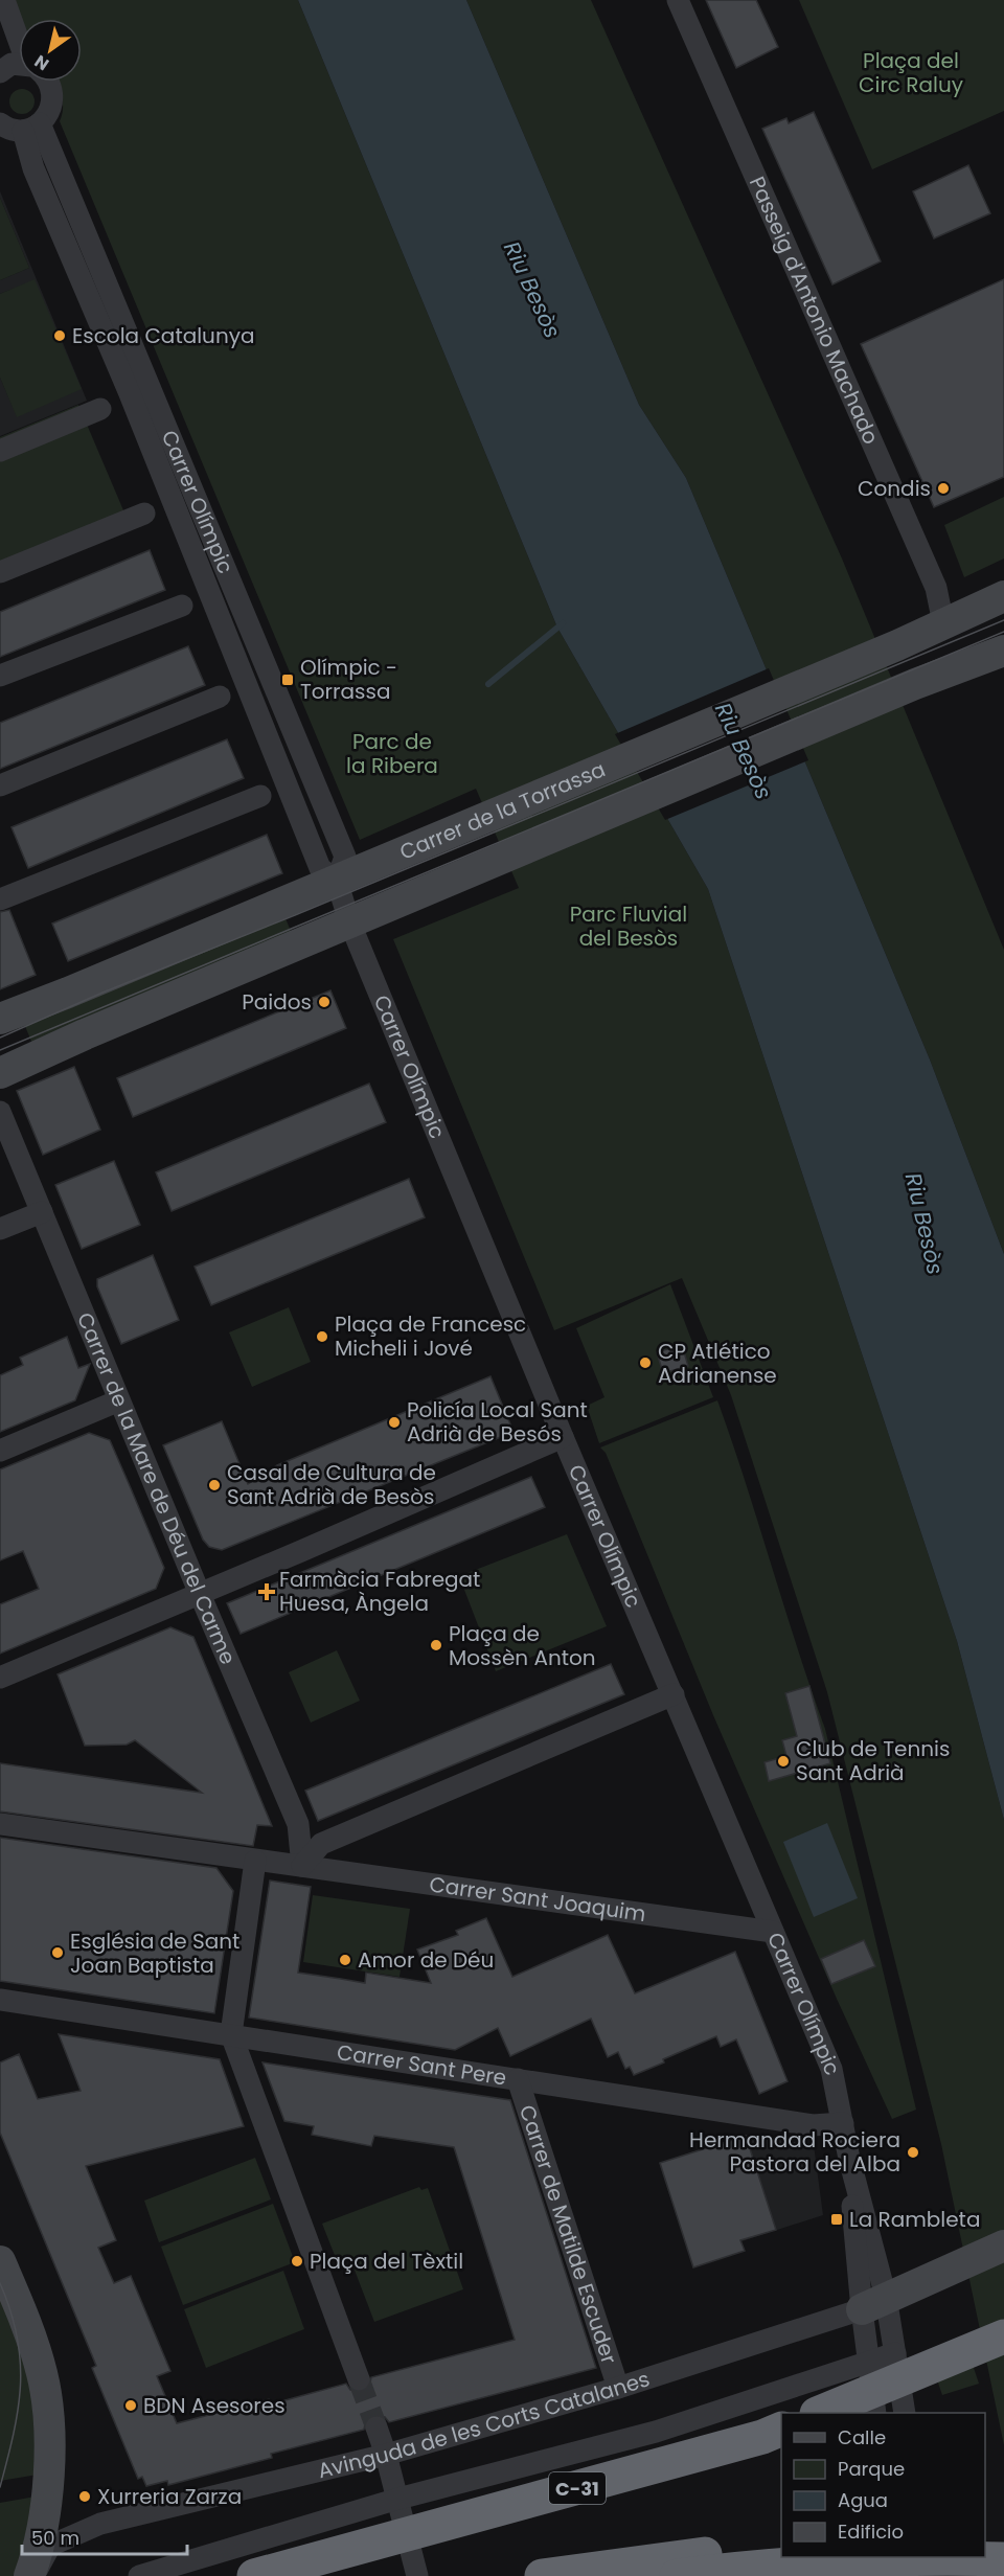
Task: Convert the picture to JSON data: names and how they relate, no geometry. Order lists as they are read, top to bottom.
{
  "streets": {
    "highway": ["C-31"],
    "street": [
      "Passeig d'Antonio Machado",
      "Carrer Olímpic",
      "Carrer de la Torrassa",
      "Carrer de la Mare de Déu del Carme",
      "Carrer Sant Joaquim",
      "Carrer Sant Pere",
      "Carrer de Matilde Escuder",
      "Avinguda de les Corts Catalanes"
    ]
  },
  "crossings": [
    ["Passeig d'Antonio Machado", "Carrer de la Torrassa"],
    ["Carrer Olímpic", "Carrer de la Torrassa"],
    ["Carrer Olímpic", "Carrer Sant Joaquim"],
    ["Carrer Olímpic", "Carrer Sant Pere"],
    ["Carrer Olímpic", "Avinguda de les Corts Catalanes"],
    ["Carrer de la Mare de Déu del Carme", "Carrer Sant Joaquim"],
    ["Carrer Sant Pere", "Carrer de Matilde Escuder"],
    ["Carrer de Matilde Escuder", "Avinguda de les Corts Catalanes"]
  ],
  "water": ["Riu Besòs"],
  "parks": ["Plaça del Circ Raluy", "Parc de la Ribera", "Parc Fluvial del Besòs"],
  "places": {
    "other": [
      "Escola Catalunya",
      "Condis",
      "Paidos",
      "Plaça de Francesc Micheli i Jové",
      "CP Atlético Adrianense",
      "Policía Local Sant Adrià de Besós",
      "Casal de Cultura de Sant Adrià de Besòs",
      "Plaça de Mossèn Anton",
      "Club de Tennis Sant Adrià",
      "Església de Sant Joan Baptista",
      "Amor de Déu",
      "Hermandad Rociera Pastora del Alba",
      "Plaça del Tèxtil",
      "BDN Asesores",
      "Xurreria Zarza"
    ],
    "transit": ["Olímpic - Torrassa", "La Rambleta"],
    "health": ["Farmàcia Fabregat Huesa, Àngela"]
  },
  "legend": [
    "Calle",
    "Parque",
    "Agua",
    "Edificio"
  ],
  "scale_bar": "50 m",
  "north": "bottom left"
}
